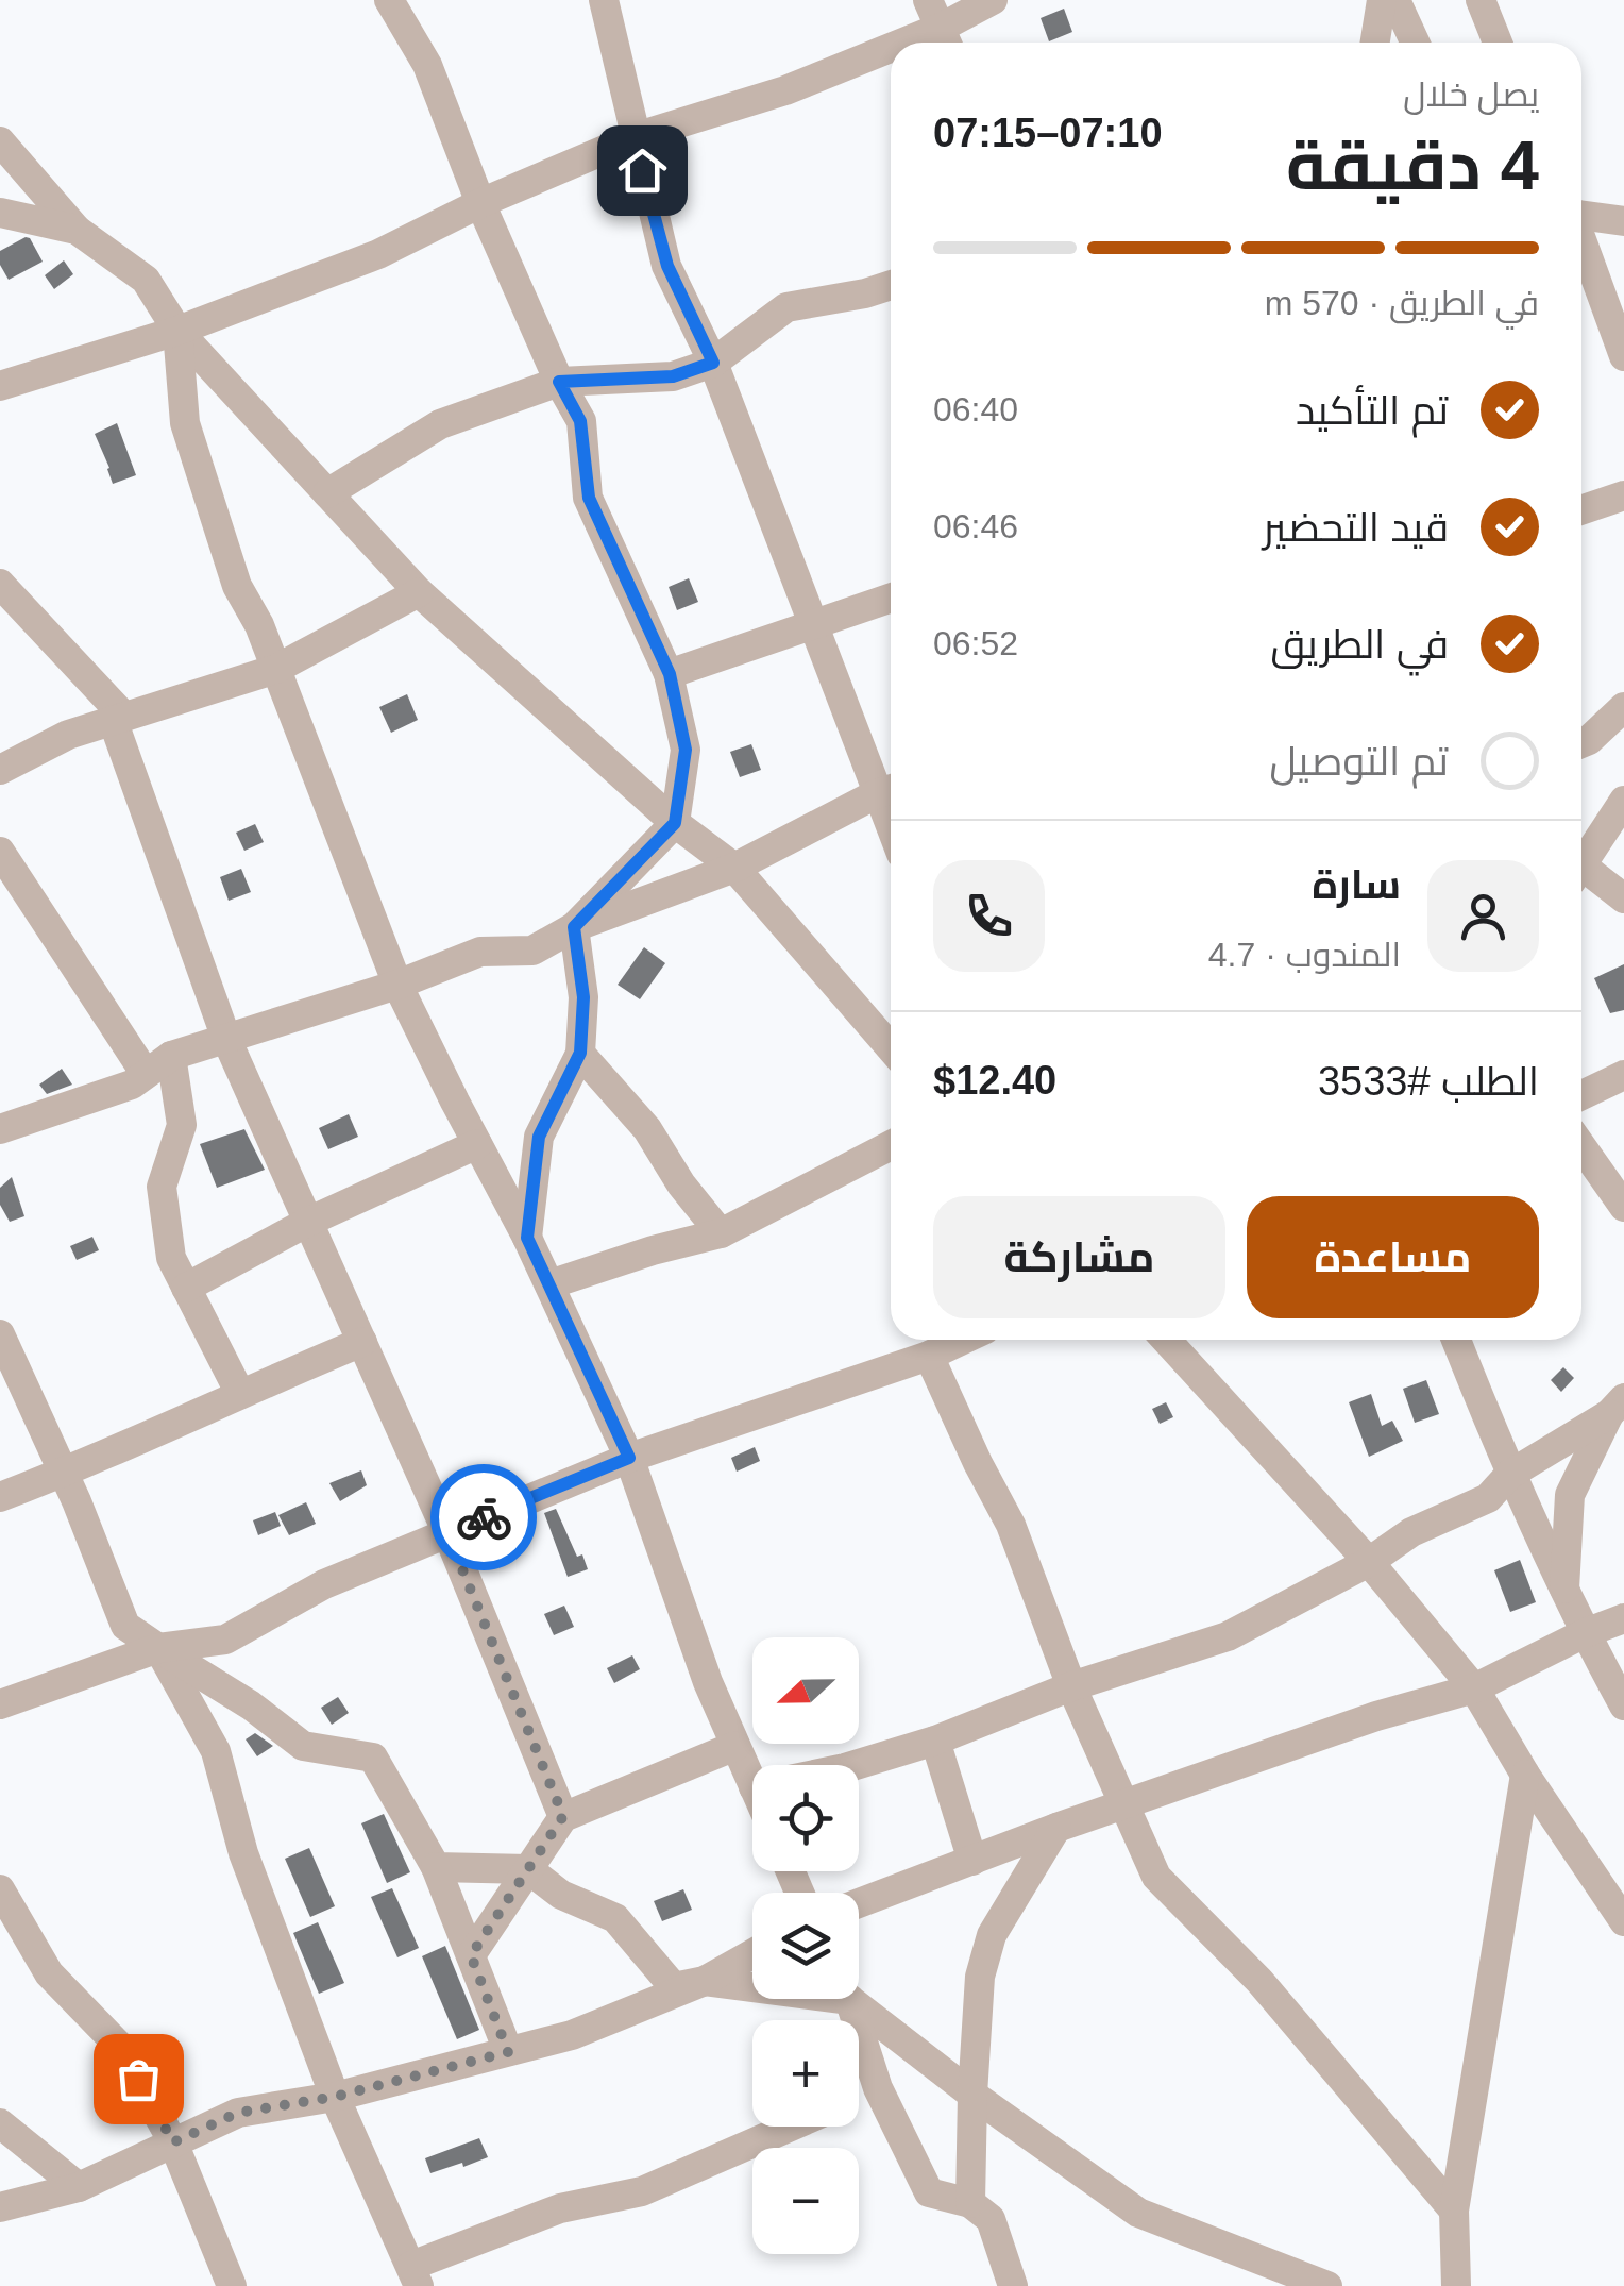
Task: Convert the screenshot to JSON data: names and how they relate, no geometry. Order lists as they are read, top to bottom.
{
  "north": "left",
  "page": {
    "heading": ["4 دقيقة", "يصل خلال", "07:10–07:15"],
    "panel": [
      "سارة",
      "المندوب · 4.7",
      "الطلب #3533",
      "$12.40"
    ],
    "bar": "في الطريق · 570 m",
    "list": [
      ["تم التأكيد", "06:40"],
      ["قيد التحضير", "06:46"],
      ["في الطريق", "06:52"],
      "تم التوصيل"
    ],
    "buttons": ["مساعدة", "مشاركة"],
    "map_buttons": ["+", "−"]
  }
}
